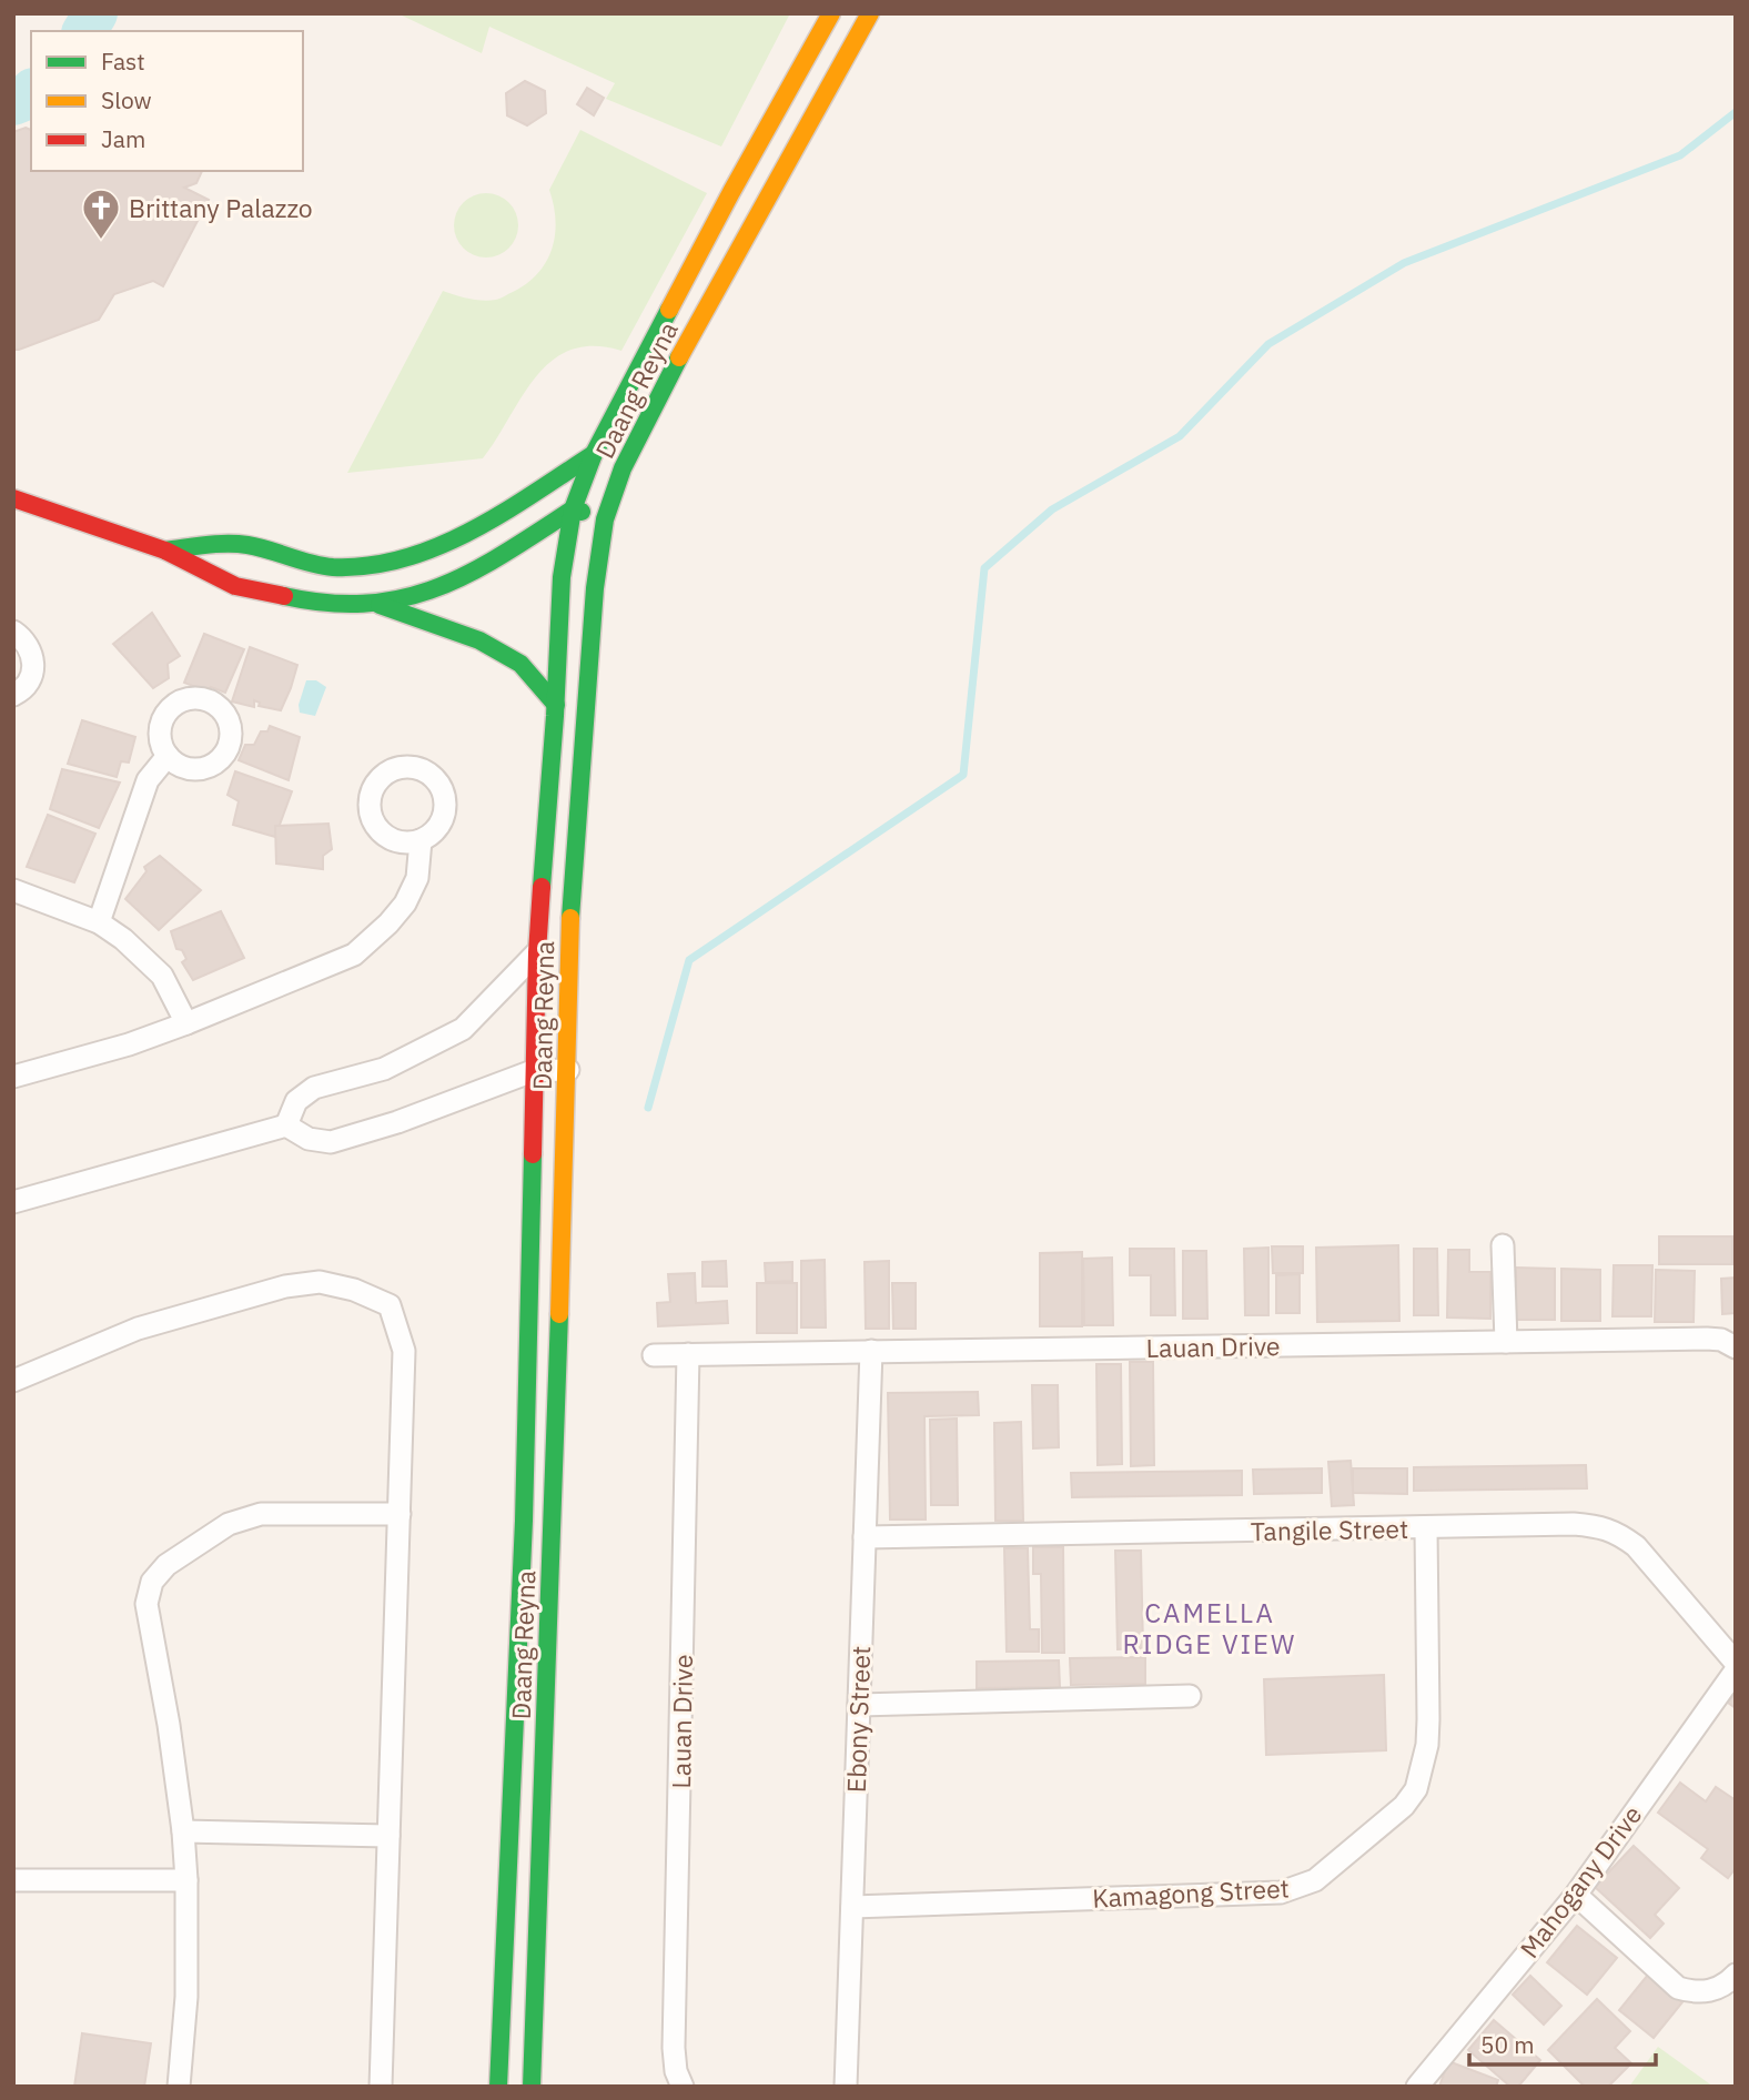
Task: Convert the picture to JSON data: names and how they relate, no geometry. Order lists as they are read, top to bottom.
{
  "streets": {
    "main road": ["Daang Reyna"],
    "street": [
      "Lauan Drive",
      "Tangile Street",
      "Ebony Street",
      "Mahogany Drive",
      "Kamagong Street"
    ]
  },
  "crossings": [
    ["Lauan Drive", "Ebony Street"],
    ["Tangile Street", "Ebony Street"],
    ["Tangile Street", "Kamagong Street"],
    ["Ebony Street", "Kamagong Street"]
  ],
  "districts": ["CAMELLA RIDGE VIEW"],
  "places": {
    "church": ["Brittany Palazzo"]
  },
  "legend": ["Fast", "Slow", "Jam"],
  "scale_bar": "50 m"
}
